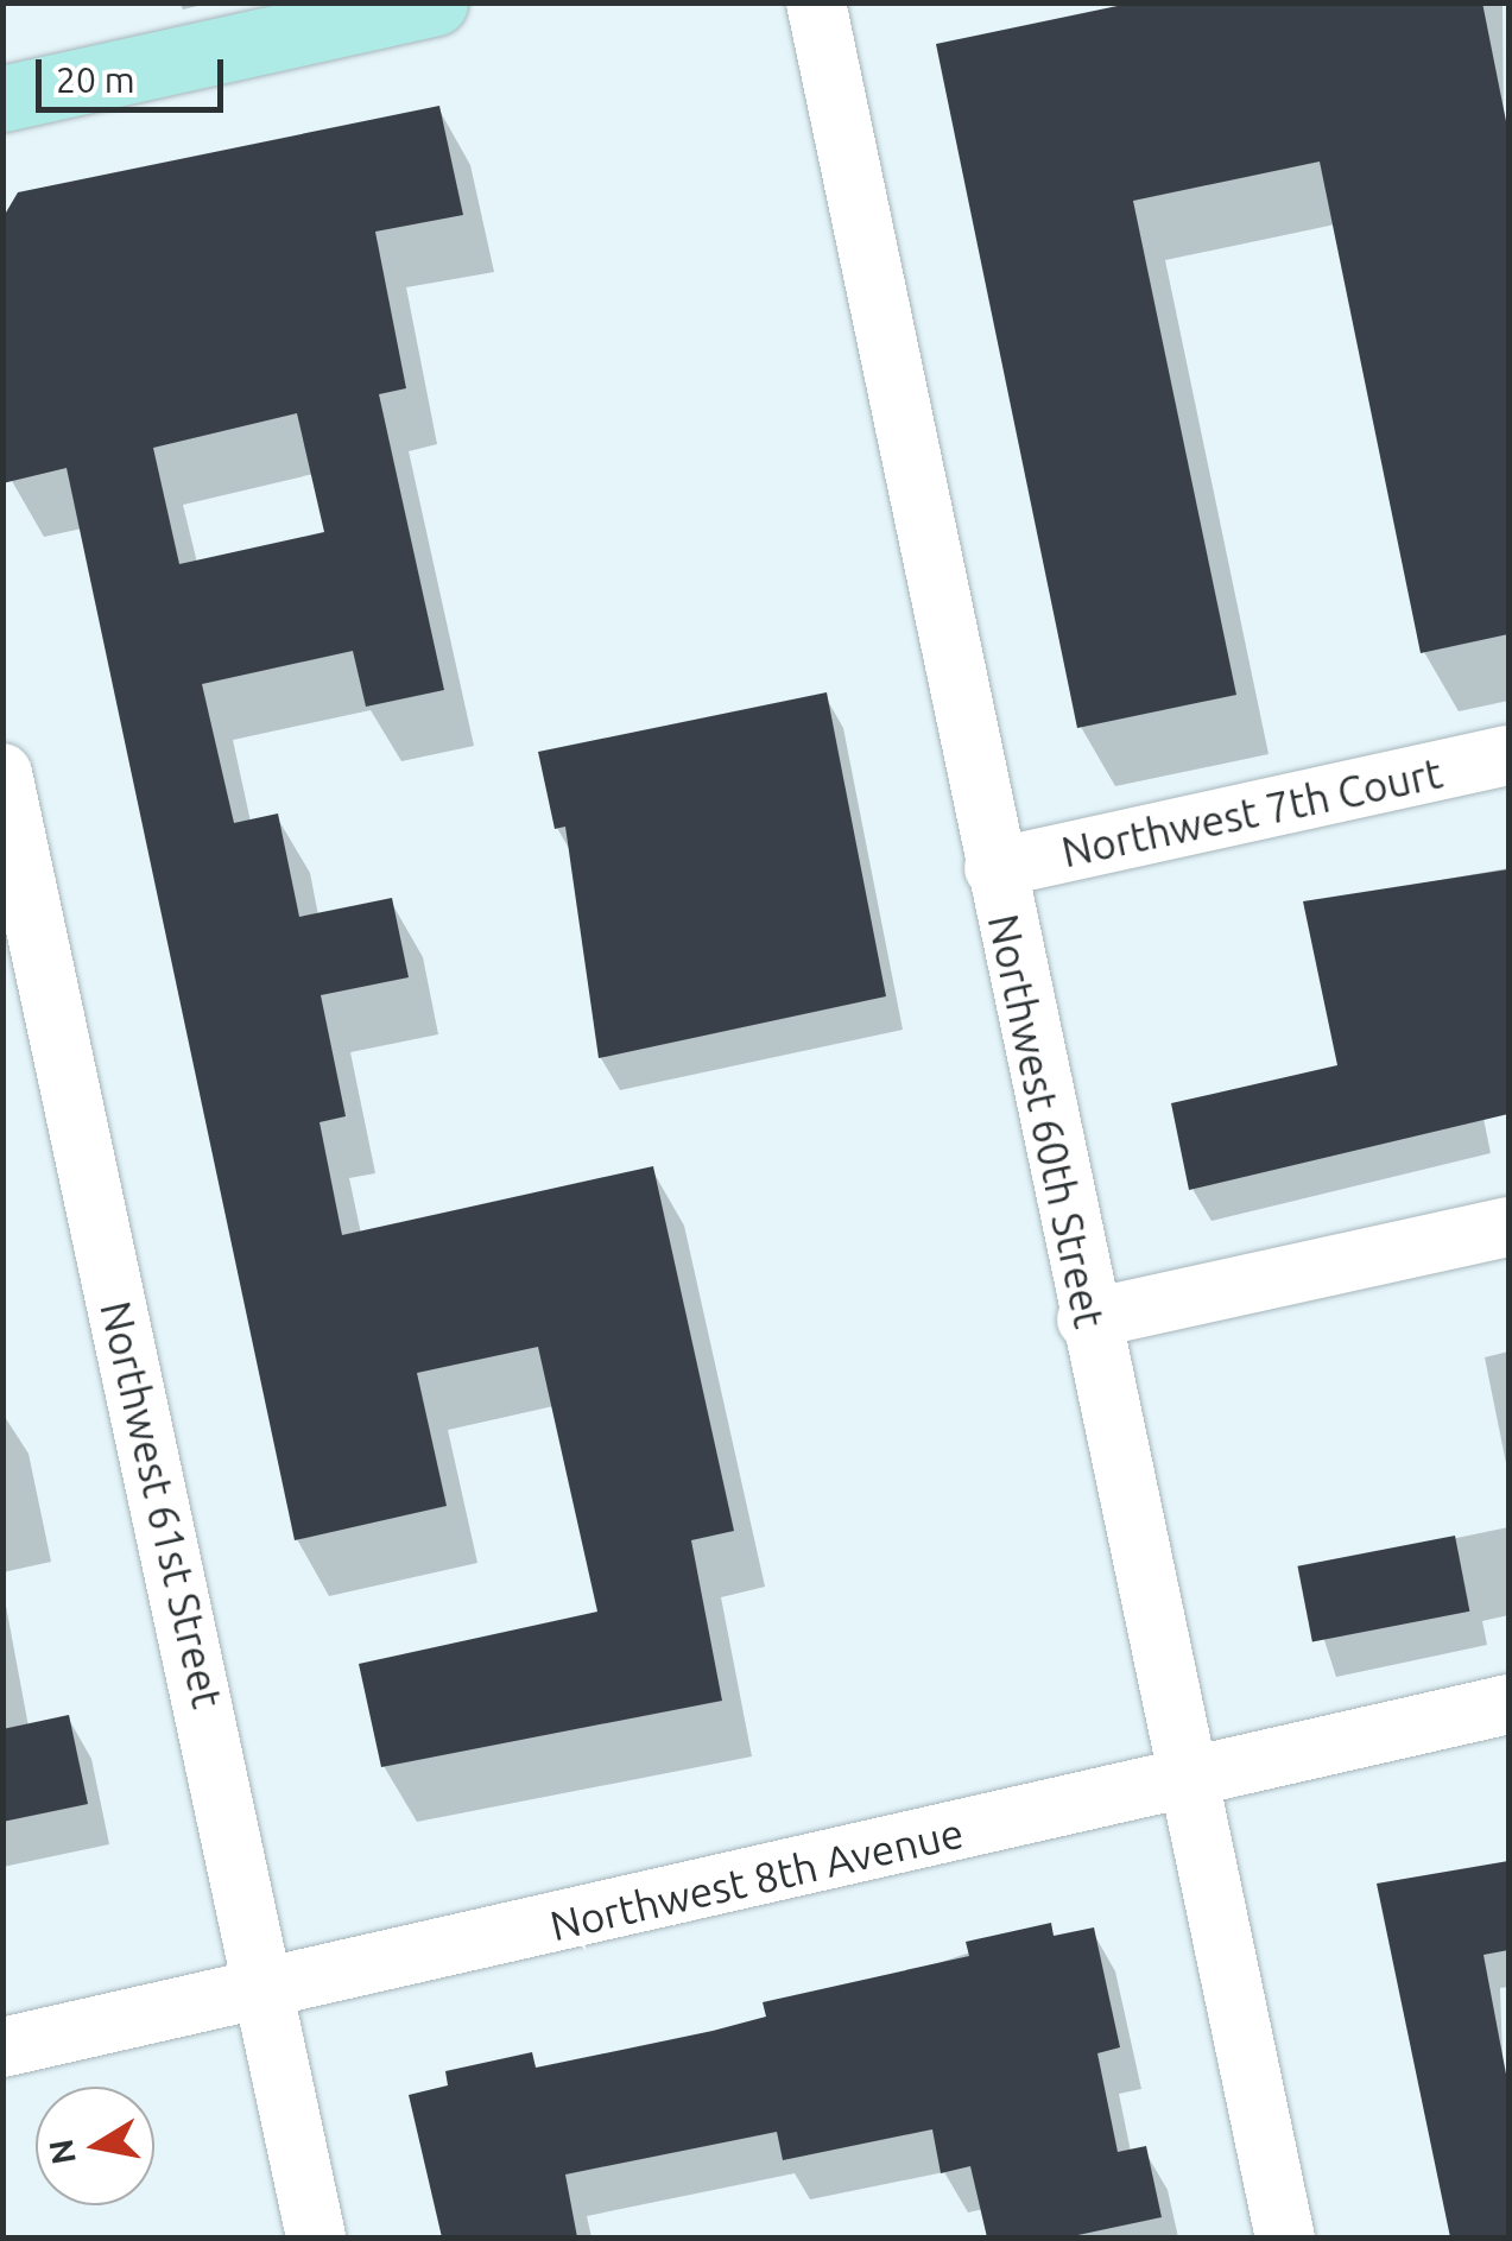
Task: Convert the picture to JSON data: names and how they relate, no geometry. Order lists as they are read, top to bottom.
{
  "streets": {
    "street": [
      "Northwest 7th Court",
      "Northwest 60th Street",
      "Northwest 61st Street",
      "Northwest 8th Avenue"
    ]
  },
  "crossings": [
    ["Northwest 7th Court", "Northwest 60th Street"],
    ["Northwest 60th Street", "Northwest 8th Avenue"],
    ["Northwest 61st Street", "Northwest 8th Avenue"]
  ],
  "scale_bar": "20 m",
  "north": "left"
}
